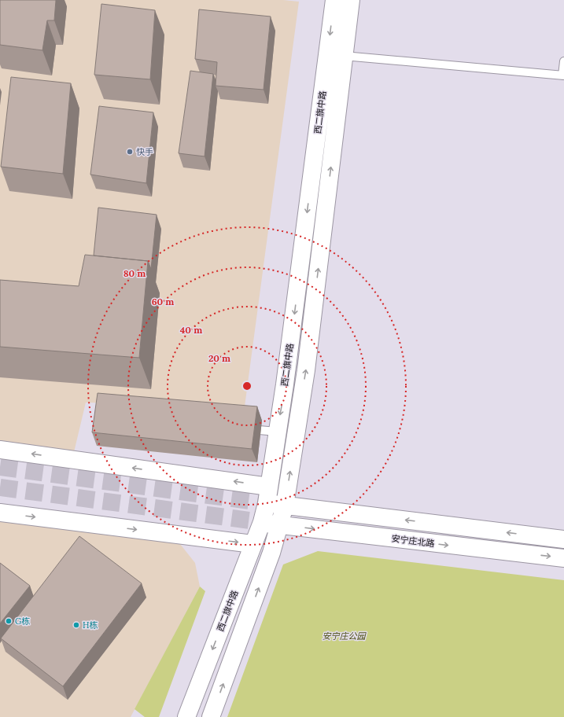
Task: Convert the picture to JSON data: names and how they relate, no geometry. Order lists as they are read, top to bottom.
{
  "streets": {
    "main road": ["西二旗中路", "安宁庄北路"]
  },
  "crossings": [
    ["西二旗中路", "安宁庄北路"]
  ],
  "parks": ["安宁庄公园"],
  "places": ["快手", "G栋", "H栋"],
  "rings": [
    "80 m",
    "60 m",
    "40 m",
    "20 m"
  ]
}
